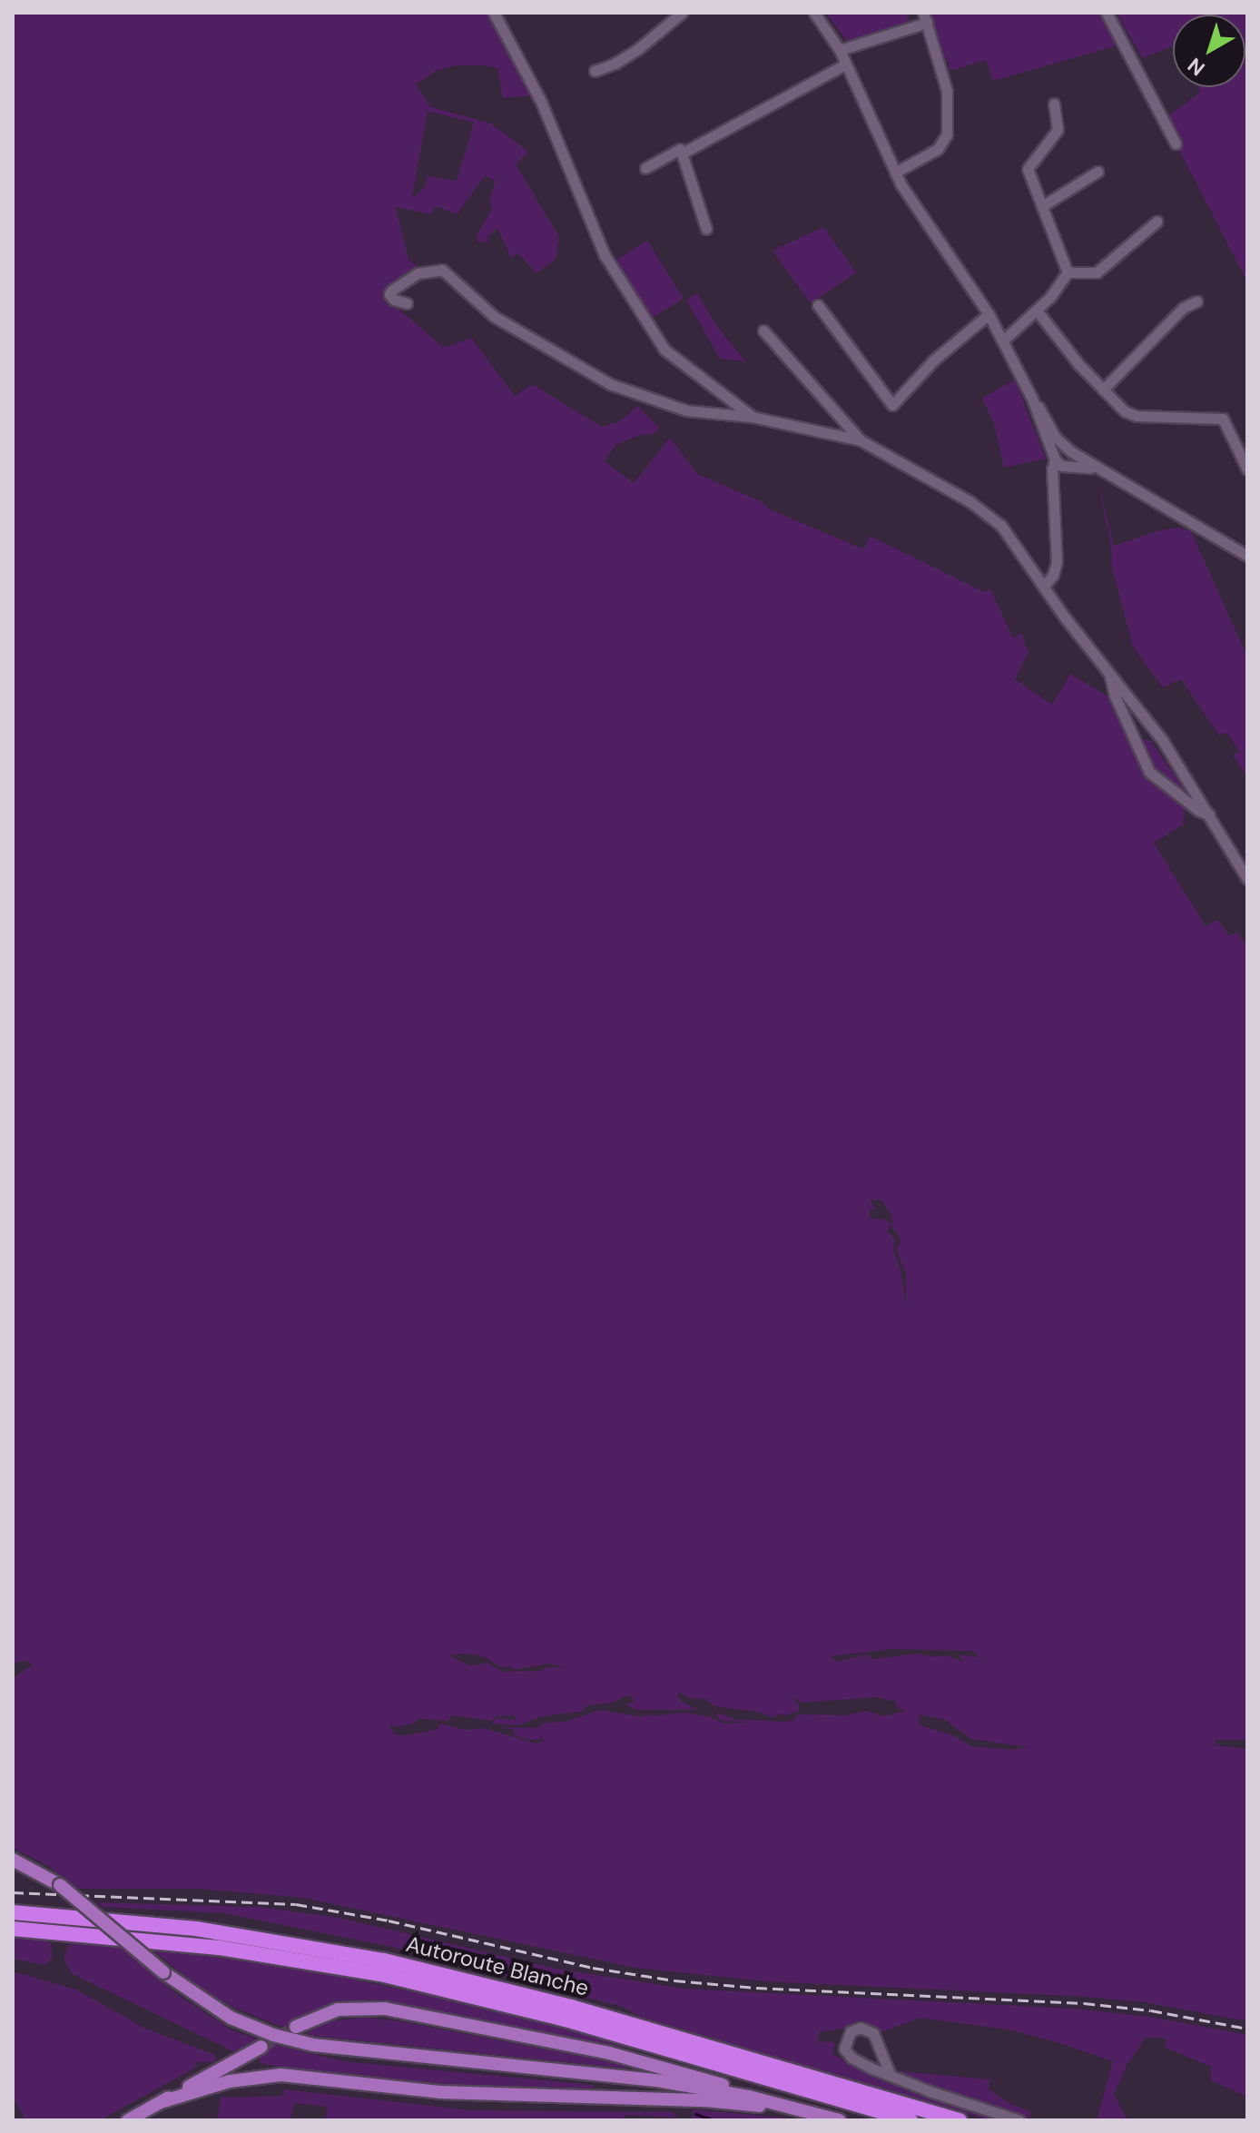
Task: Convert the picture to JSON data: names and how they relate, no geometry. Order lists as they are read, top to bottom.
{
  "streets": {
    "highway": ["Autoroute Blanche"]
  },
  "north": "bottom left"
}
